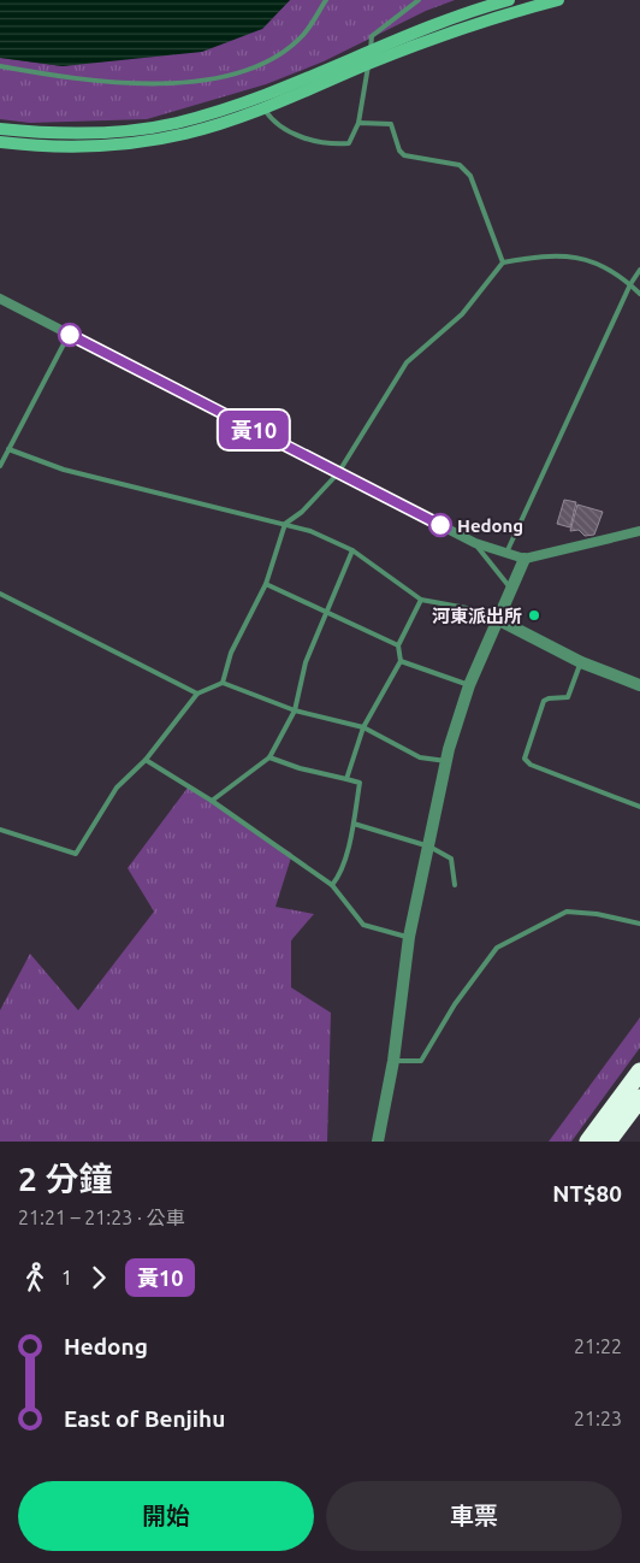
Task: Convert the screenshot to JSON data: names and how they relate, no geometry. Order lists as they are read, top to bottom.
{
  "places": ["Hedong", "河東派出所"],
  "lines": ["bus line 黃10"],
  "page": {
    "on_map": "黃10",
    "heading": ["2 分鐘", "21:21 – 21:23 · 公車", "NT$80"],
    "legs": ["1", "黃10"],
    "list": [
      {
        "name": "Hedong",
        "value": "21:22"
      },
      {
        "name": "East of Benjihu",
        "value": "21:23"
      }
    ],
    "buttons": ["開始", "車票"]
  }
}
